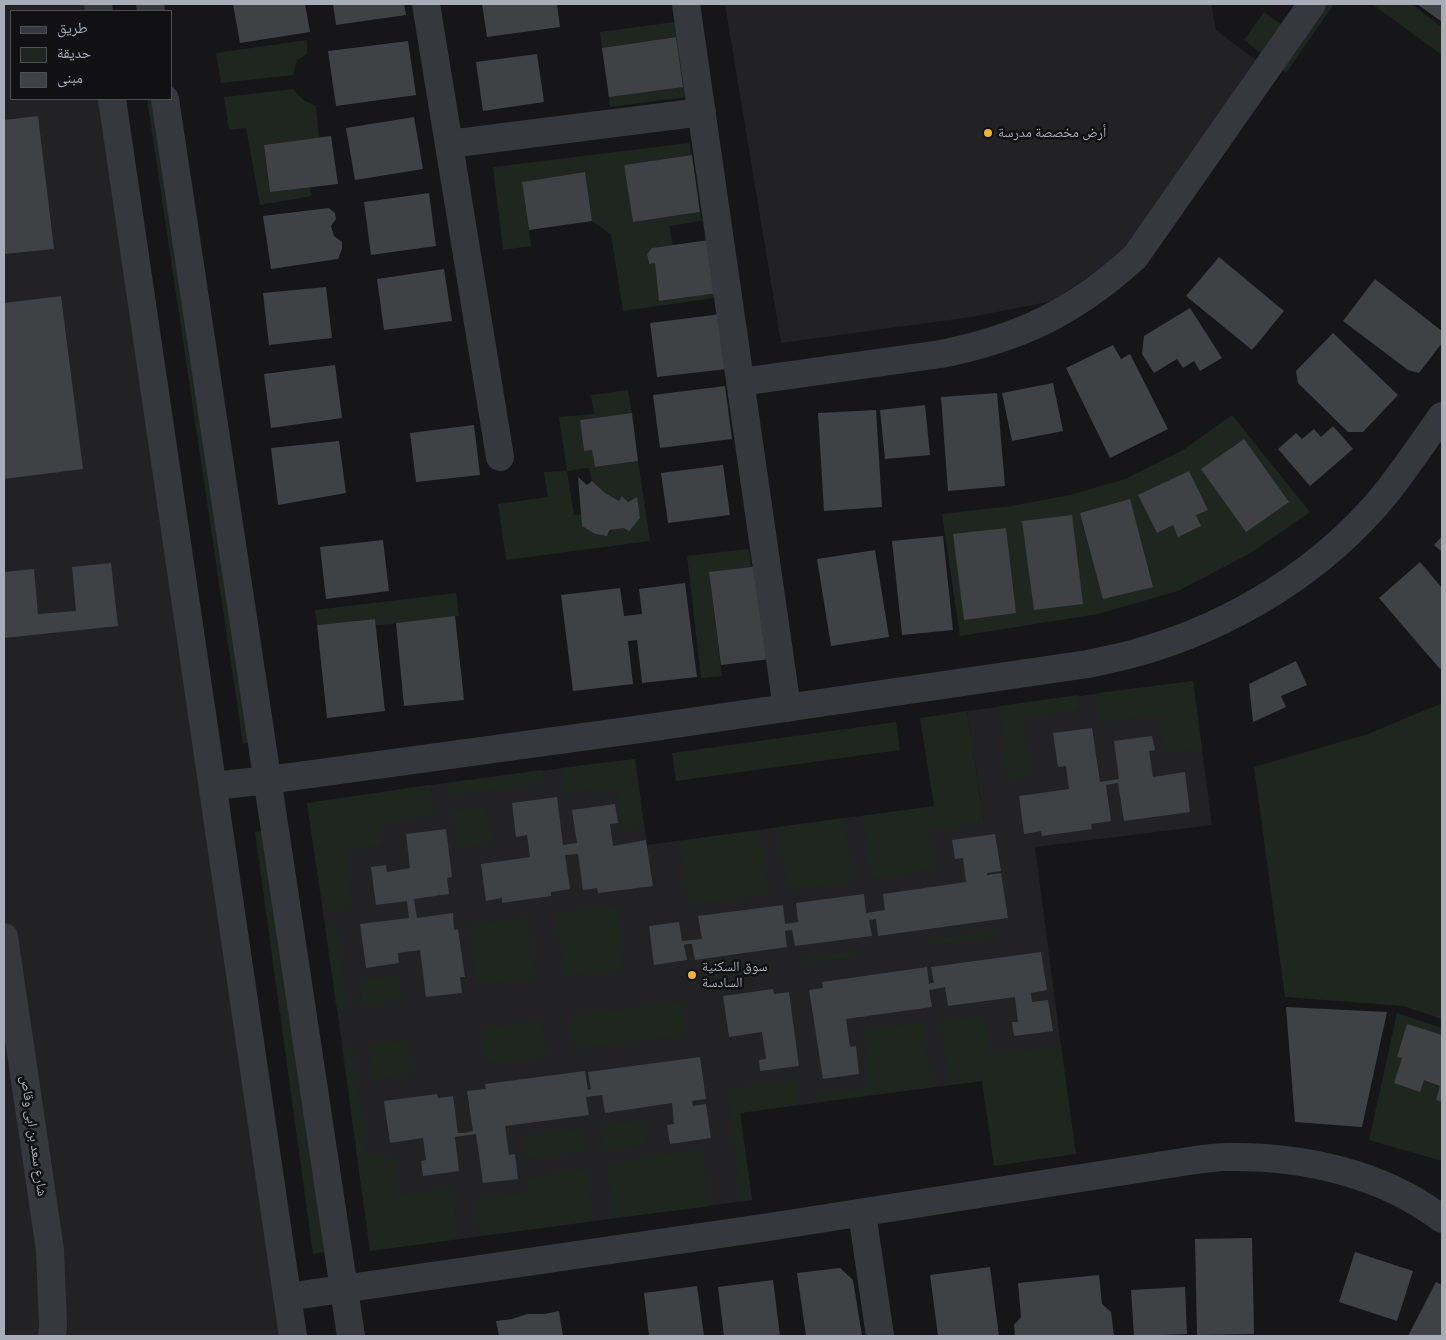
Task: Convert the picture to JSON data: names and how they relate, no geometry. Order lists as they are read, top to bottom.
{
  "streets": {
    "street": ["شارع سعد بن ابى وقاص"]
  },
  "places": ["أرض مخصصة مدرسة", "سوق السكنية السادسة"],
  "legend": ["طريق", "حديقة", "مبنى"]
}
